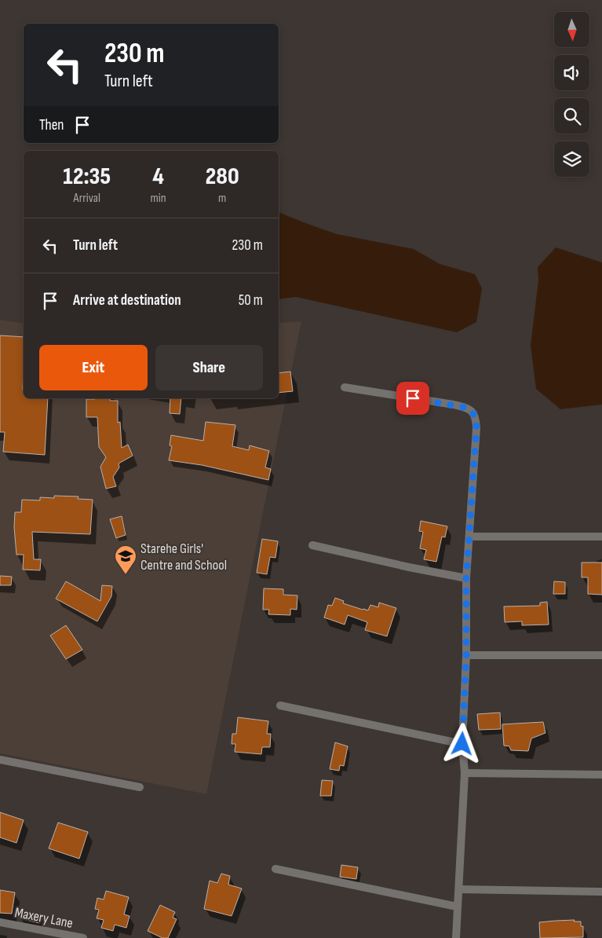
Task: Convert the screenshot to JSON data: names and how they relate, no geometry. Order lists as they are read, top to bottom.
{
  "streets": {
    "street": ["Maxery Lane"]
  },
  "places": {
    "school or university": ["Starehe Girls' Centre and School"]
  },
  "north": "bottom",
  "page": {
    "turn": ["230 m", "Turn left"],
    "then": "Then",
    "eta": [
      "12:35",
      "Arrival",
      "4",
      "min",
      "280",
      "m"
    ],
    "list": [
      {
        "name": "Turn left",
        "value": "230 m"
      },
      {
        "name": "Arrive at destination",
        "value": "50 m"
      }
    ],
    "buttons": ["Exit", "Share"]
  }
}
